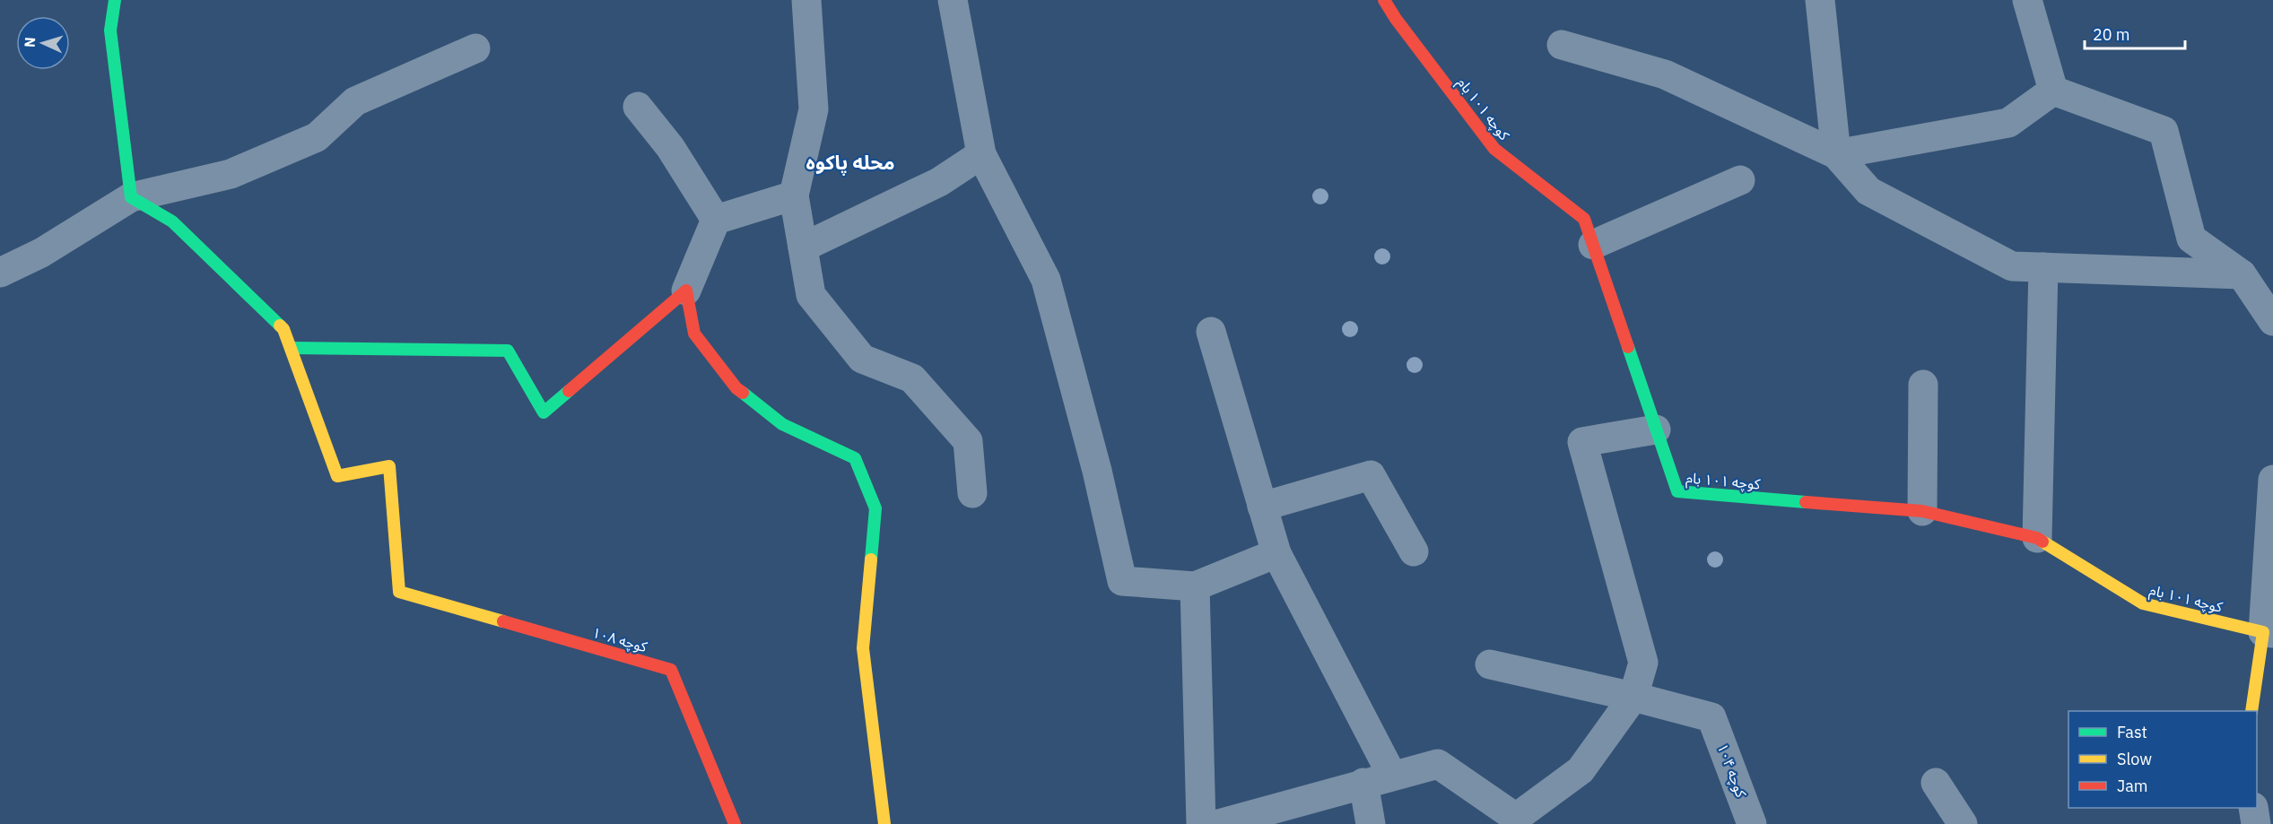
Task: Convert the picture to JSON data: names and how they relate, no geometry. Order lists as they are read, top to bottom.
{
  "streets": {
    "street": ["کوچه ۱۰۱ بام", "کوچه ۱۰۸", "کوچه ۱۰۴"]
  },
  "districts": ["محله پاکوه"],
  "legend": ["Fast", "Slow", "Jam"],
  "scale_bar": "20 m",
  "north": "left"
}
